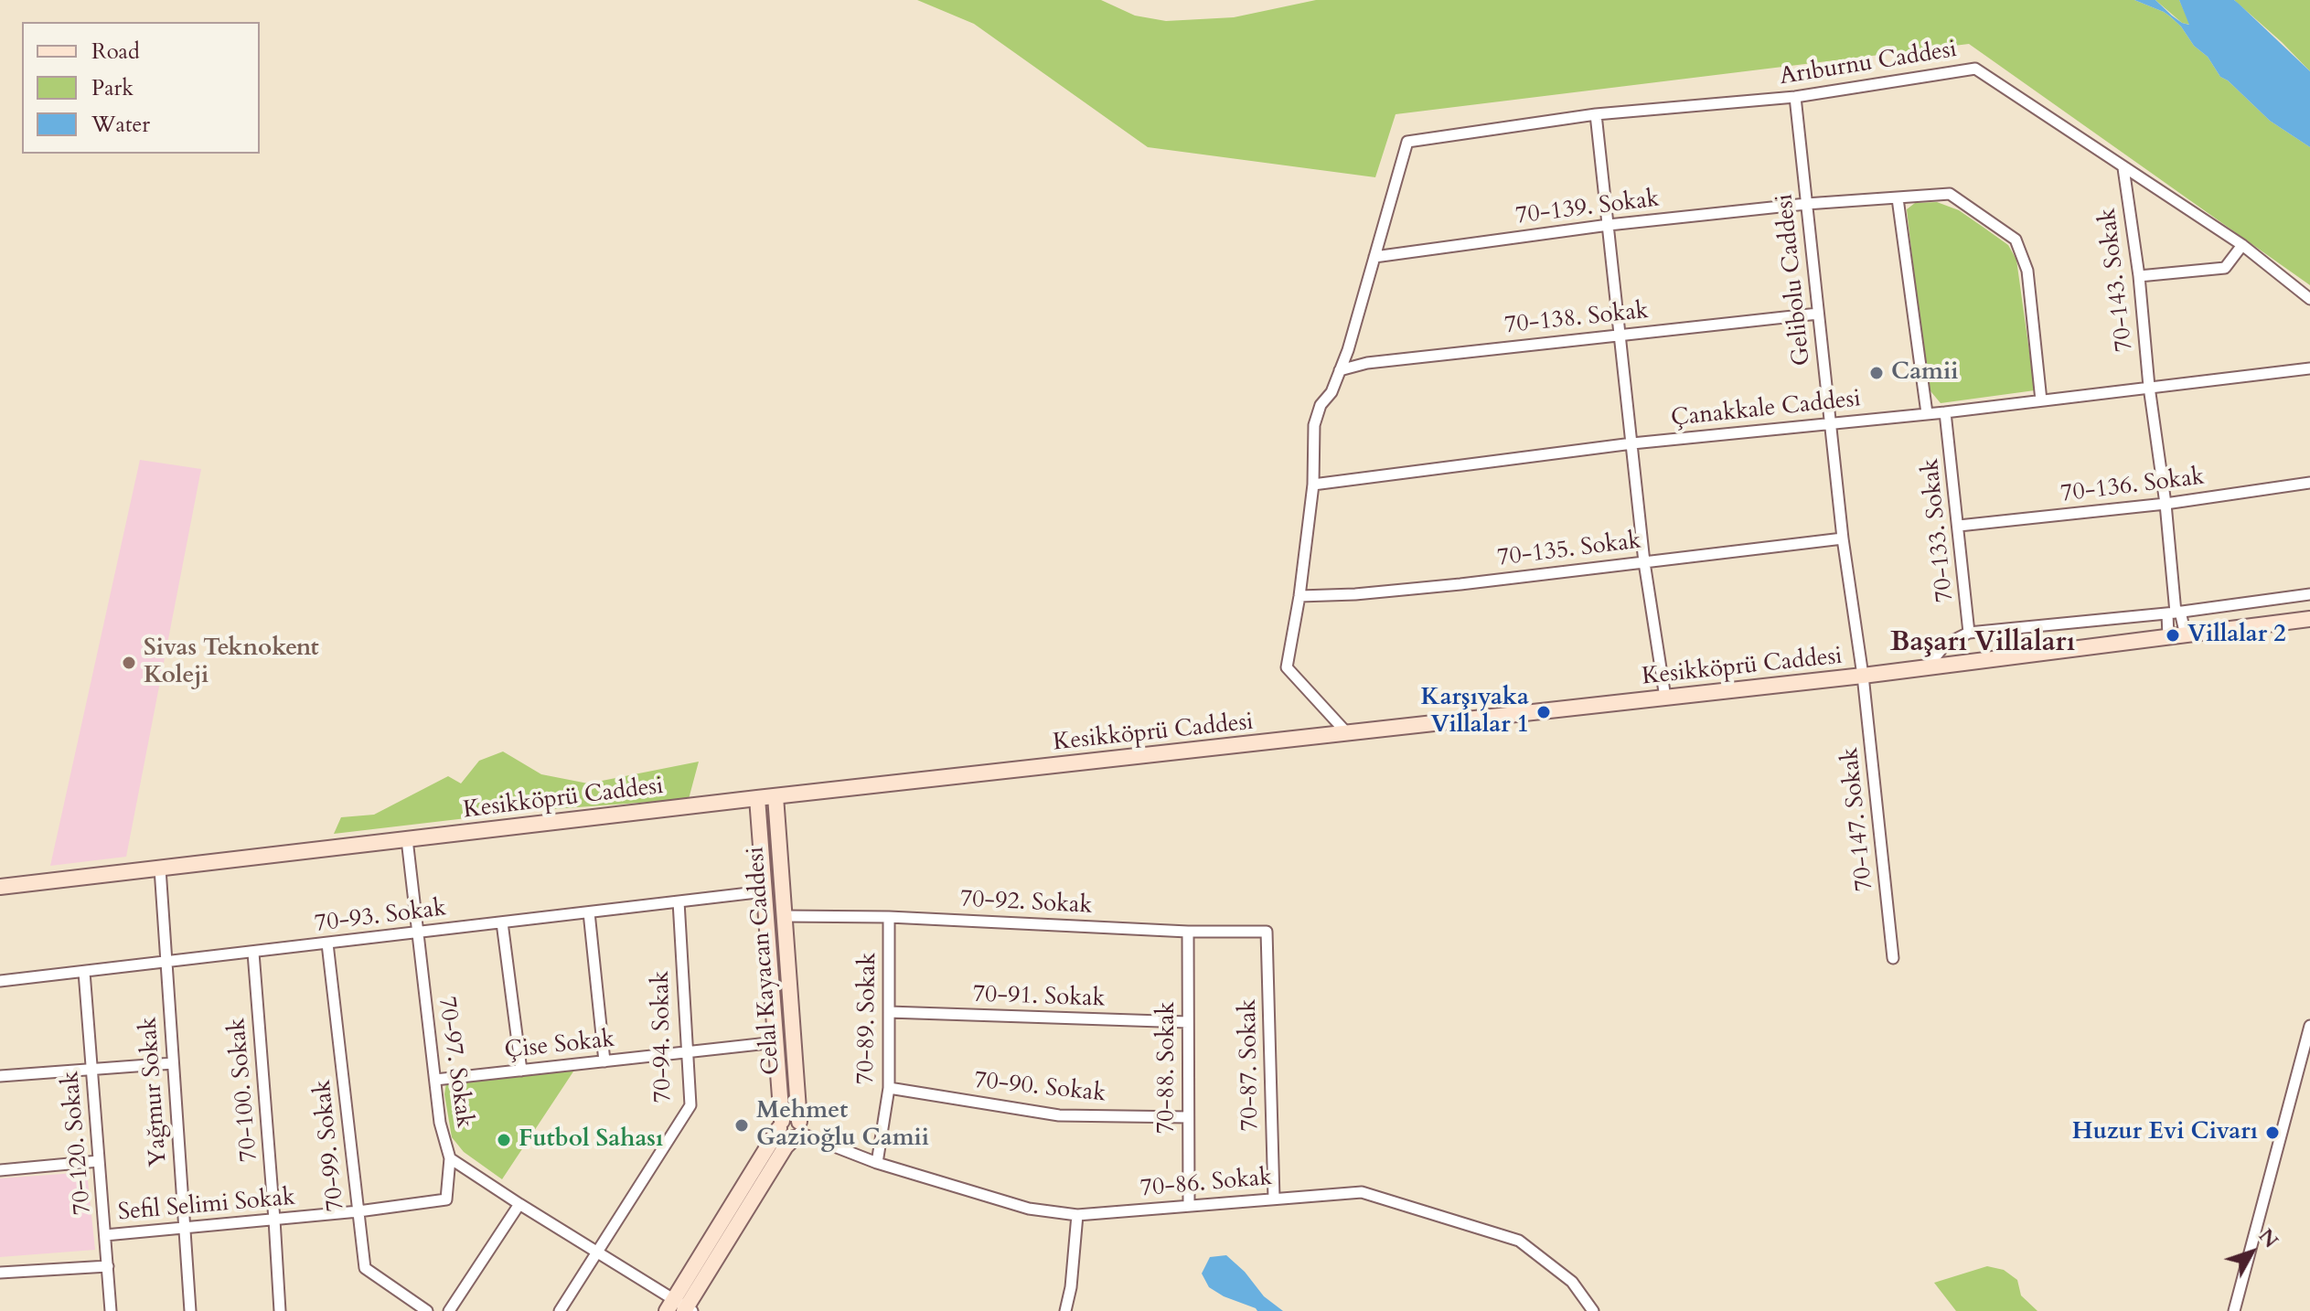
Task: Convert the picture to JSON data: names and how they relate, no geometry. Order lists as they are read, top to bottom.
{
  "streets": {
    "street": [
      "Arıburnu Caddesi",
      "70-139. Sokak",
      "Gelibolu Caddesi",
      "70-143. Sokak",
      "70-138. Sokak",
      "Çanakkale Caddesi",
      "70-136. Sokak",
      "70-133. Sokak",
      "70-135. Sokak",
      "Kesikköprü Caddesi",
      "70-147. Sokak",
      "70-92. Sokak",
      "70-93. Sokak",
      "Celal Kayacan Caddesi",
      "70-91. Sokak",
      "70-89. Sokak",
      "70-94. Sokak",
      "Çise Sokak",
      "70-97. Sokak",
      "70-87. Sokak",
      "70-88. Sokak",
      "70-90. Sokak",
      "70-100. Sokak",
      "Yağmur Sokak",
      "70-120. Sokak",
      "70-99. Sokak",
      "70-86. Sokak",
      "Sefil Selimi Sokak"
    ]
  },
  "crossings": [
    ["Arıburnu Caddesi", "70-139. Sokak"],
    ["Arıburnu Caddesi", "Gelibolu Caddesi"],
    ["Arıburnu Caddesi", "70-143. Sokak"],
    ["70-139. Sokak", "Gelibolu Caddesi"],
    ["70-139. Sokak", "Çanakkale Caddesi"],
    ["Gelibolu Caddesi", "70-138. Sokak"],
    ["Gelibolu Caddesi", "Çanakkale Caddesi"],
    ["Gelibolu Caddesi", "70-135. Sokak"],
    ["Gelibolu Caddesi", "Kesikköprü Caddesi"],
    ["Gelibolu Caddesi", "70-147. Sokak"],
    ["70-143. Sokak", "Çanakkale Caddesi"],
    ["70-143. Sokak", "70-136. Sokak"],
    ["Çanakkale Caddesi", "70-133. Sokak"],
    ["70-136. Sokak", "70-133. Sokak"],
    ["70-133. Sokak", "Kesikköprü Caddesi"],
    ["Kesikköprü Caddesi", "70-147. Sokak"],
    ["Kesikköprü Caddesi", "Celal Kayacan Caddesi"],
    ["Kesikköprü Caddesi", "70-97. Sokak"],
    ["Kesikköprü Caddesi", "Yağmur Sokak"],
    ["70-92. Sokak", "Celal Kayacan Caddesi"],
    ["70-92. Sokak", "70-89. Sokak"],
    ["70-92. Sokak", "70-87. Sokak"],
    ["70-92. Sokak", "70-88. Sokak"],
    ["70-93. Sokak", "Celal Kayacan Caddesi"],
    ["70-93. Sokak", "70-94. Sokak"],
    ["70-93. Sokak", "70-97. Sokak"],
    ["70-93. Sokak", "70-100. Sokak"],
    ["70-93. Sokak", "Yağmur Sokak"],
    ["70-93. Sokak", "70-120. Sokak"],
    ["70-93. Sokak", "70-99. Sokak"],
    ["Celal Kayacan Caddesi", "Çise Sokak"],
    ["Celal Kayacan Caddesi", "70-86. Sokak"],
    ["70-91. Sokak", "70-89. Sokak"],
    ["70-91. Sokak", "70-88. Sokak"],
    ["70-89. Sokak", "70-90. Sokak"],
    ["70-89. Sokak", "70-86. Sokak"],
    ["70-94. Sokak", "Çise Sokak"],
    ["70-94. Sokak", "70-97. Sokak"],
    ["Çise Sokak", "70-97. Sokak"],
    ["70-97. Sokak", "Sefil Selimi Sokak"],
    ["70-87. Sokak", "70-86. Sokak"],
    ["70-88. Sokak", "70-90. Sokak"],
    ["70-88. Sokak", "70-86. Sokak"],
    ["70-100. Sokak", "Sefil Selimi Sokak"],
    ["Yağmur Sokak", "Sefil Selimi Sokak"],
    ["70-120. Sokak", "Sefil Selimi Sokak"],
    ["70-99. Sokak", "Sefil Selimi Sokak"]
  ],
  "districts": ["Başarı Villaları"],
  "places": [
    "Camii",
    "Villalar 2",
    "Sivas Teknokent Koleji",
    "Karşıyaka Villalar 1",
    "Mehmet Gazioğlu Camii",
    "Huzur Evi Civarı",
    "Futbol Sahası"
  ],
  "legend": ["Road", "Park", "Water"],
  "north": "top right"
}
